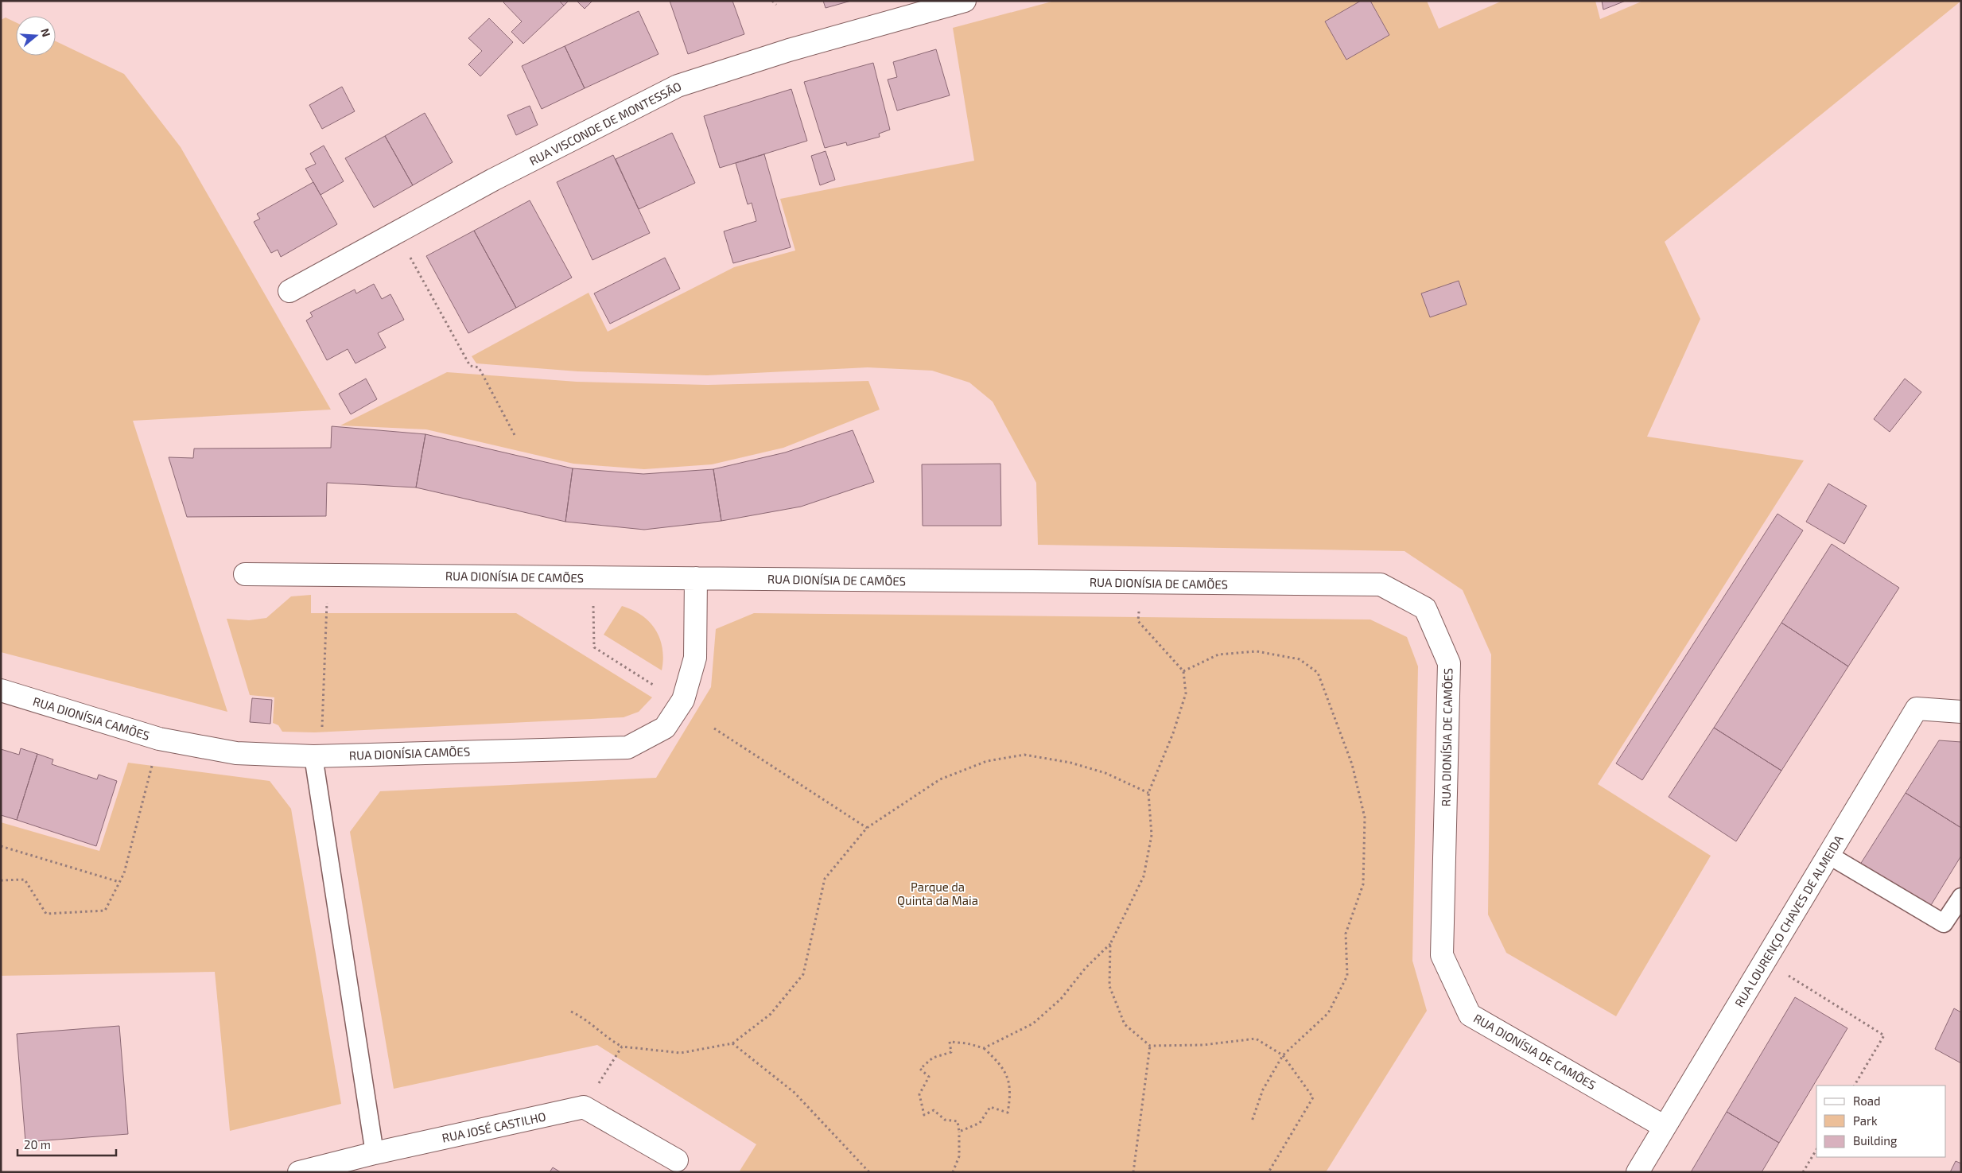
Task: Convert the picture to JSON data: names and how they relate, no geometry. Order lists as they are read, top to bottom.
{
  "streets": {
    "street": [
      "RUA VISCONDE DE MONTESSÃO",
      "RUA DIONÍSIA DE CAMÕES",
      "RUA DIONÍSIA CAMÕES",
      "RUA LOURENÇO CHAVES DE ALMEIDA",
      "RUA JOSÉ CASTILHO"
    ]
  },
  "crossings": [
    ["RUA DIONÍSIA DE CAMÕES", "RUA DIONÍSIA CAMÕES"],
    ["RUA DIONÍSIA DE CAMÕES", "RUA LOURENÇO CHAVES DE ALMEIDA"]
  ],
  "parks": ["Parque da Quinta da Maia"],
  "legend": ["Road", "Park", "Building"],
  "scale_bar": "20 m",
  "north": "right"
}
